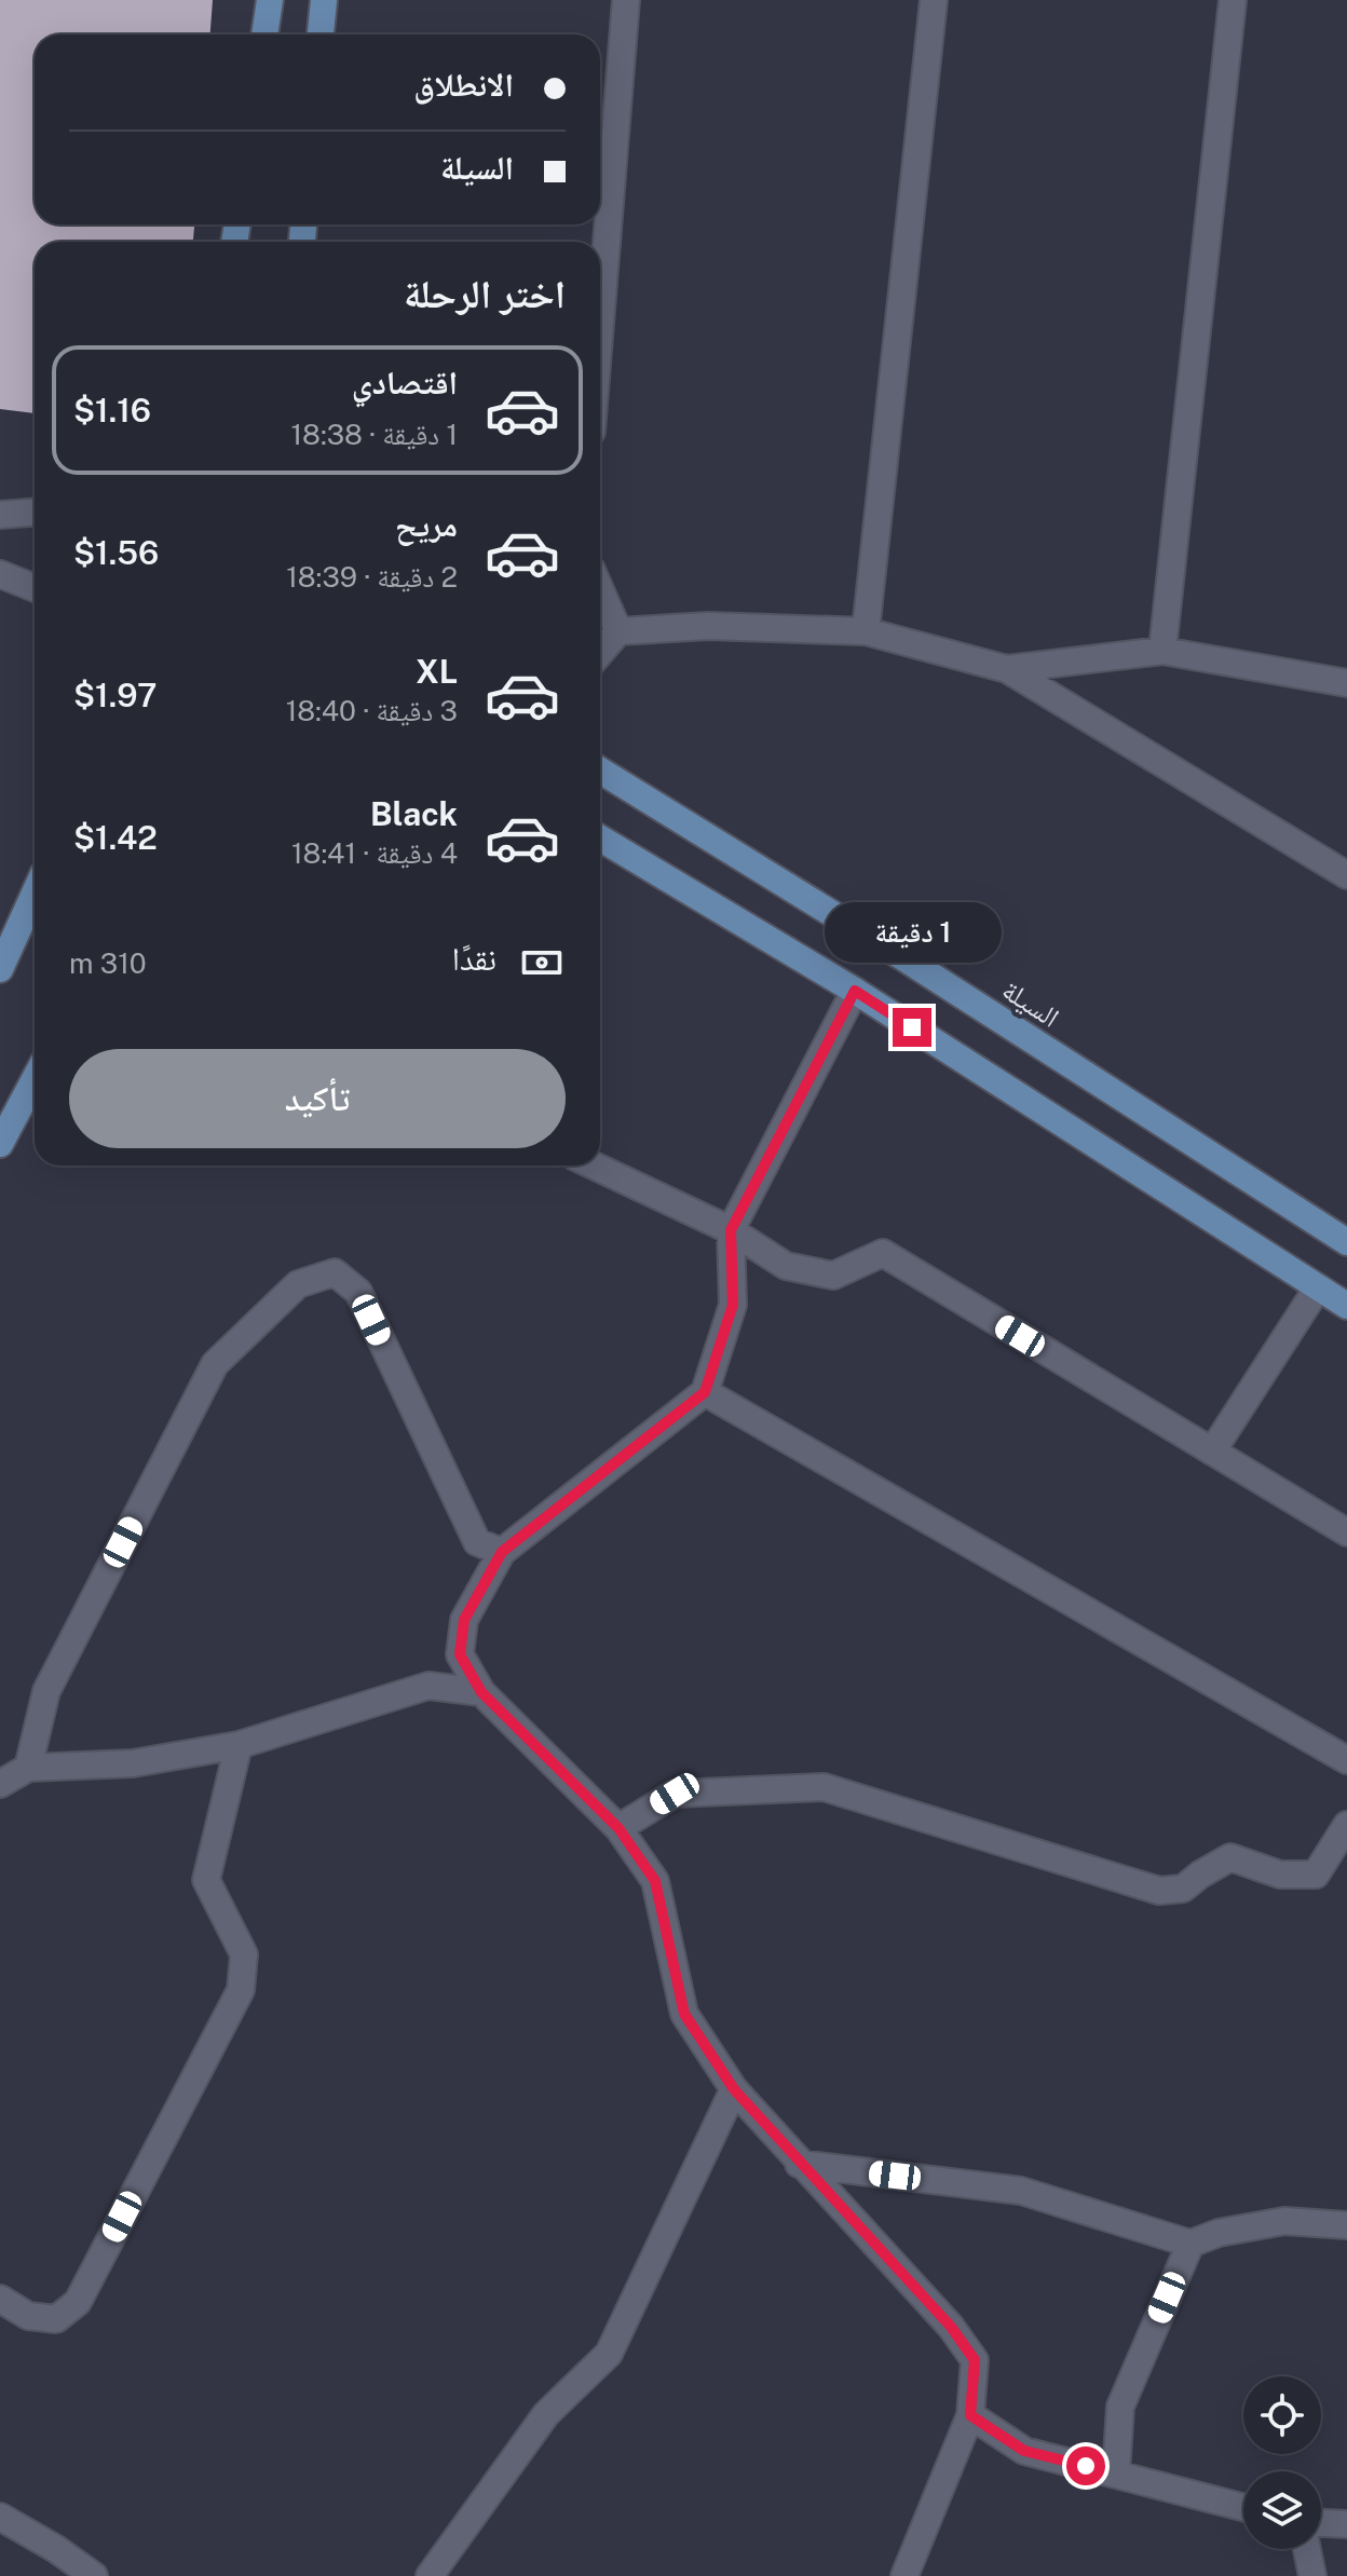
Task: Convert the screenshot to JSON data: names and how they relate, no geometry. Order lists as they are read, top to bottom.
{
  "streets": {
    "main road": ["السيلة"]
  },
  "page": {
    "banner": ["الانطلاق", "السيلة"],
    "heading": "اختر الرحلة",
    "list": [
      {
        "name": "اقتصادي",
        "note": "1 دقيقة · 18:38",
        "value": "$1.16"
      },
      {
        "name": "مريح",
        "note": "2 دقيقة · 18:39",
        "value": "$1.56"
      },
      {
        "name": "XL",
        "note": "3 دقيقة · 18:40",
        "value": "$1.97"
      },
      {
        "name": "Black",
        "note": "4 دقيقة · 18:41",
        "value": "$1.42"
      }
    ],
    "bubble": "1 دقيقة",
    "pay": ["نقدًا", "310 m"],
    "buttons": "تأكيد"
  }
}
